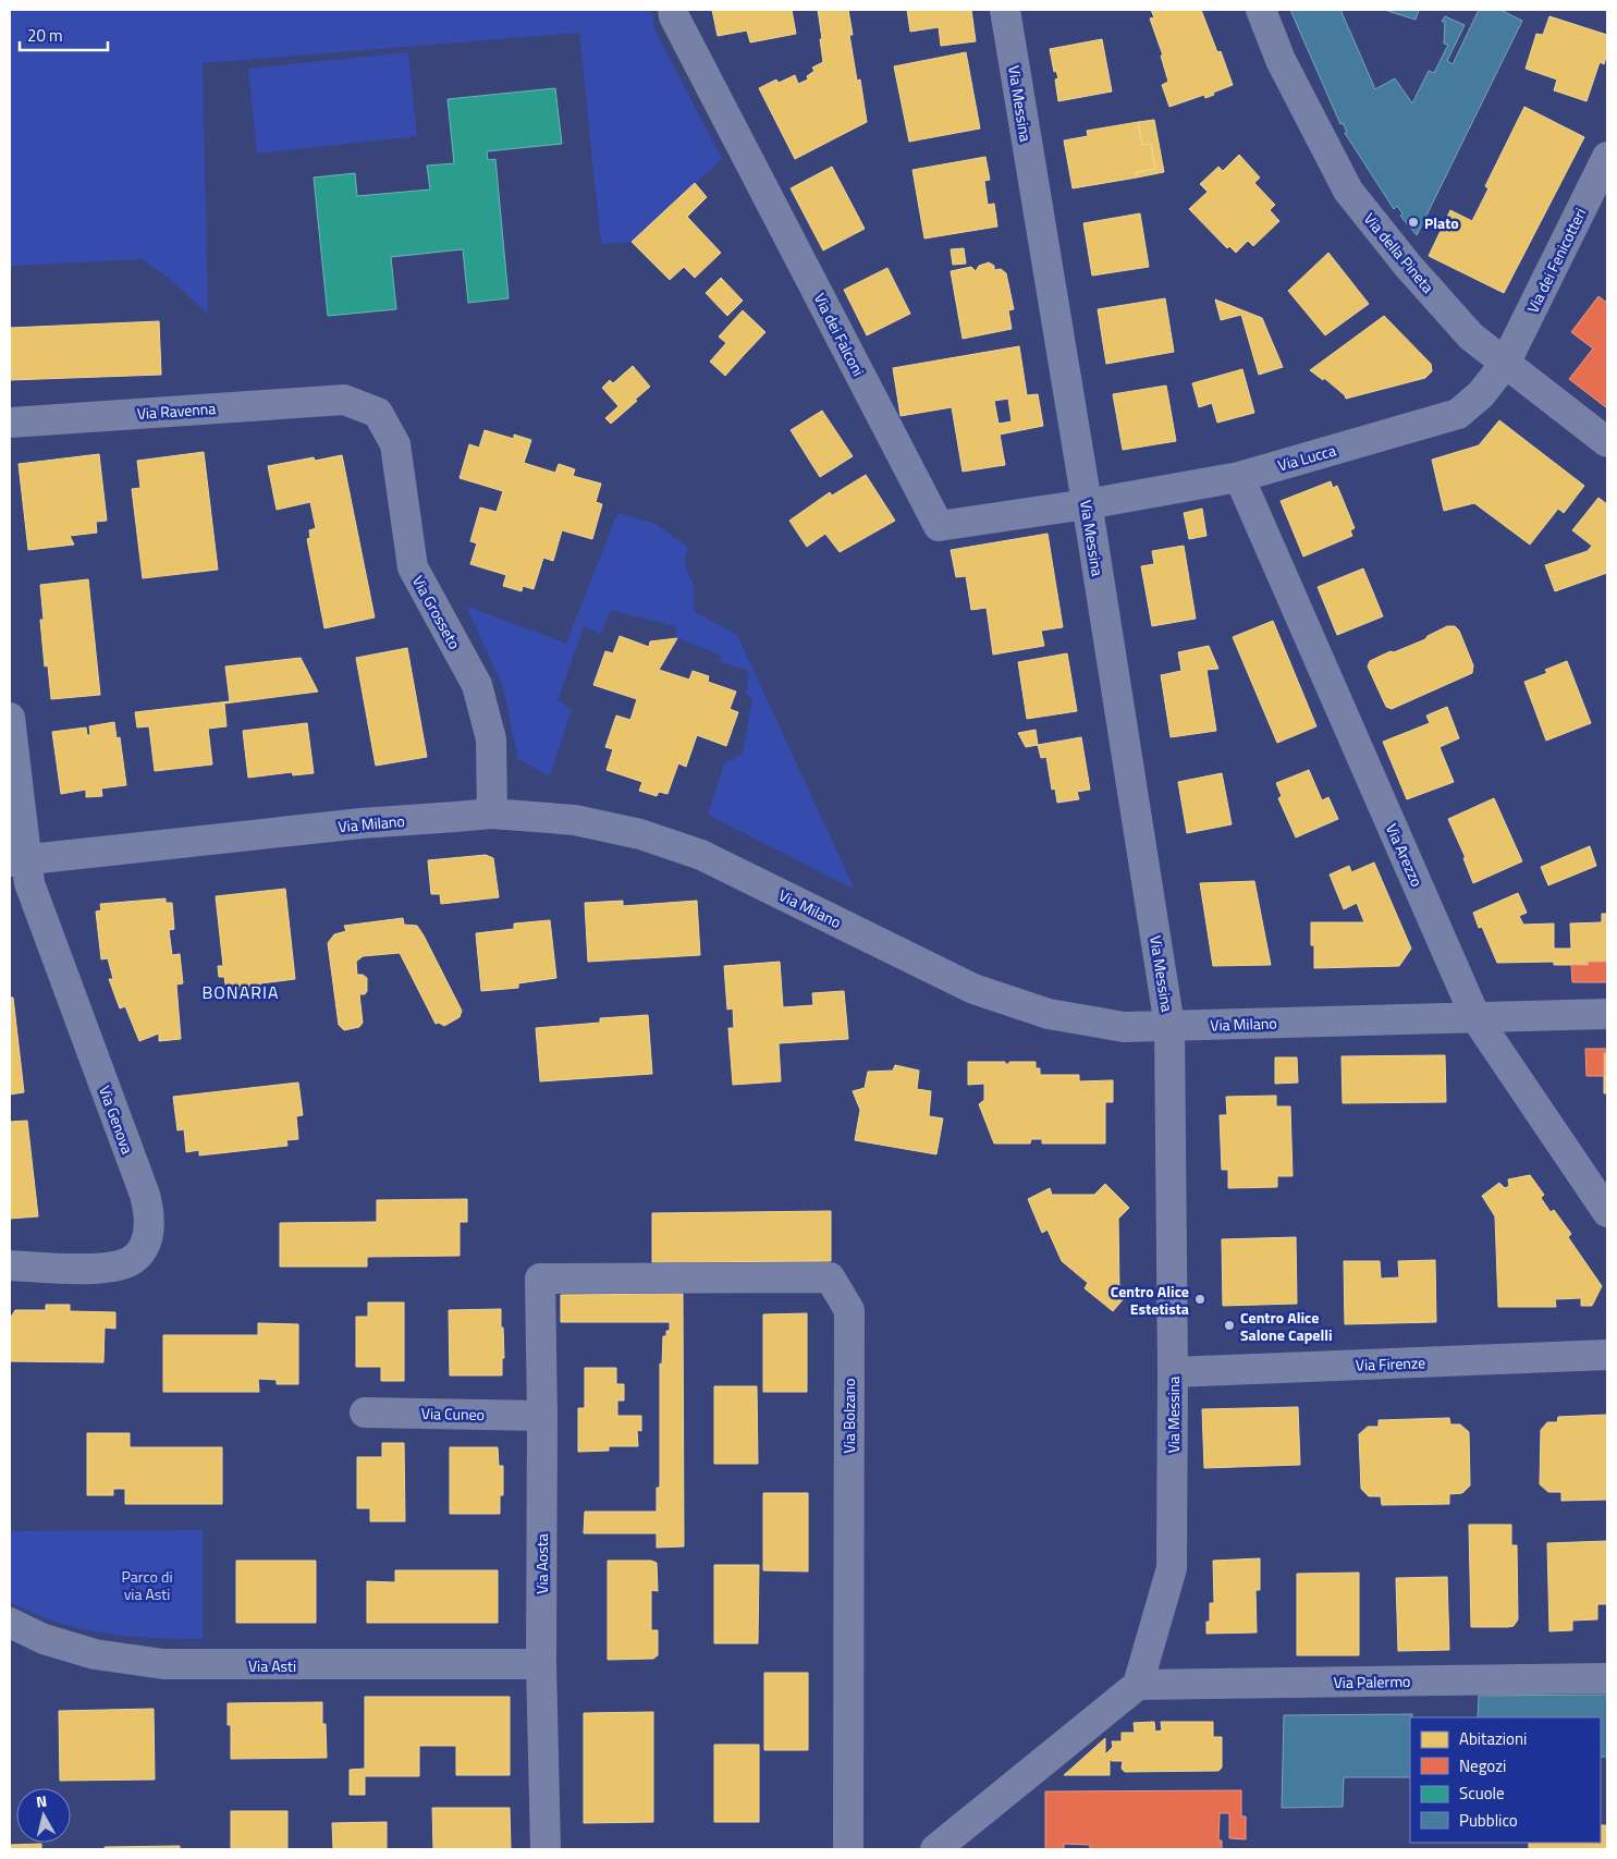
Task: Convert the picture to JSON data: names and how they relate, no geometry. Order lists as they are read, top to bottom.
{
  "streets": {
    "street": [
      "Via Messina",
      "Via della Pineta",
      "Via dei Fenicotteri",
      "Via dei Falconi",
      "Via Ravenna",
      "Via Lucca",
      "Via Grosseto",
      "Via Milano",
      "Via Arezzo",
      "Via Genova",
      "Via Firenze",
      "Via Cuneo",
      "Via Bolzano",
      "Via Aosta",
      "Via Asti",
      "Via Palermo"
    ]
  },
  "crossings": [
    ["Via Messina", "Via dei Falconi"],
    ["Via Messina", "Via Lucca"],
    ["Via Messina", "Via Milano"],
    ["Via Messina", "Via Firenze"],
    ["Via Messina", "Via Palermo"],
    ["Via della Pineta", "Via dei Fenicotteri"],
    ["Via della Pineta", "Via Lucca"],
    ["Via dei Fenicotteri", "Via Lucca"],
    ["Via dei Falconi", "Via Lucca"],
    ["Via Ravenna", "Via Grosseto"],
    ["Via Lucca", "Via Arezzo"],
    ["Via Grosseto", "Via Milano"],
    ["Via Milano", "Via Arezzo"],
    ["Via Milano", "Via Genova"],
    ["Via Cuneo", "Via Aosta"],
    ["Via Bolzano", "Via Aosta"],
    ["Via Aosta", "Via Asti"]
  ],
  "districts": ["BONARIA"],
  "parks": ["Parco di via Asti"],
  "places": ["Plato", "Centro Alice Estetista", "Centro Alice Salone Capelli"],
  "legend": [
    "Abitazioni",
    "Negozi",
    "Scuole",
    "Pubblico"
  ],
  "scale_bar": "20 m",
  "north": "top"
}
